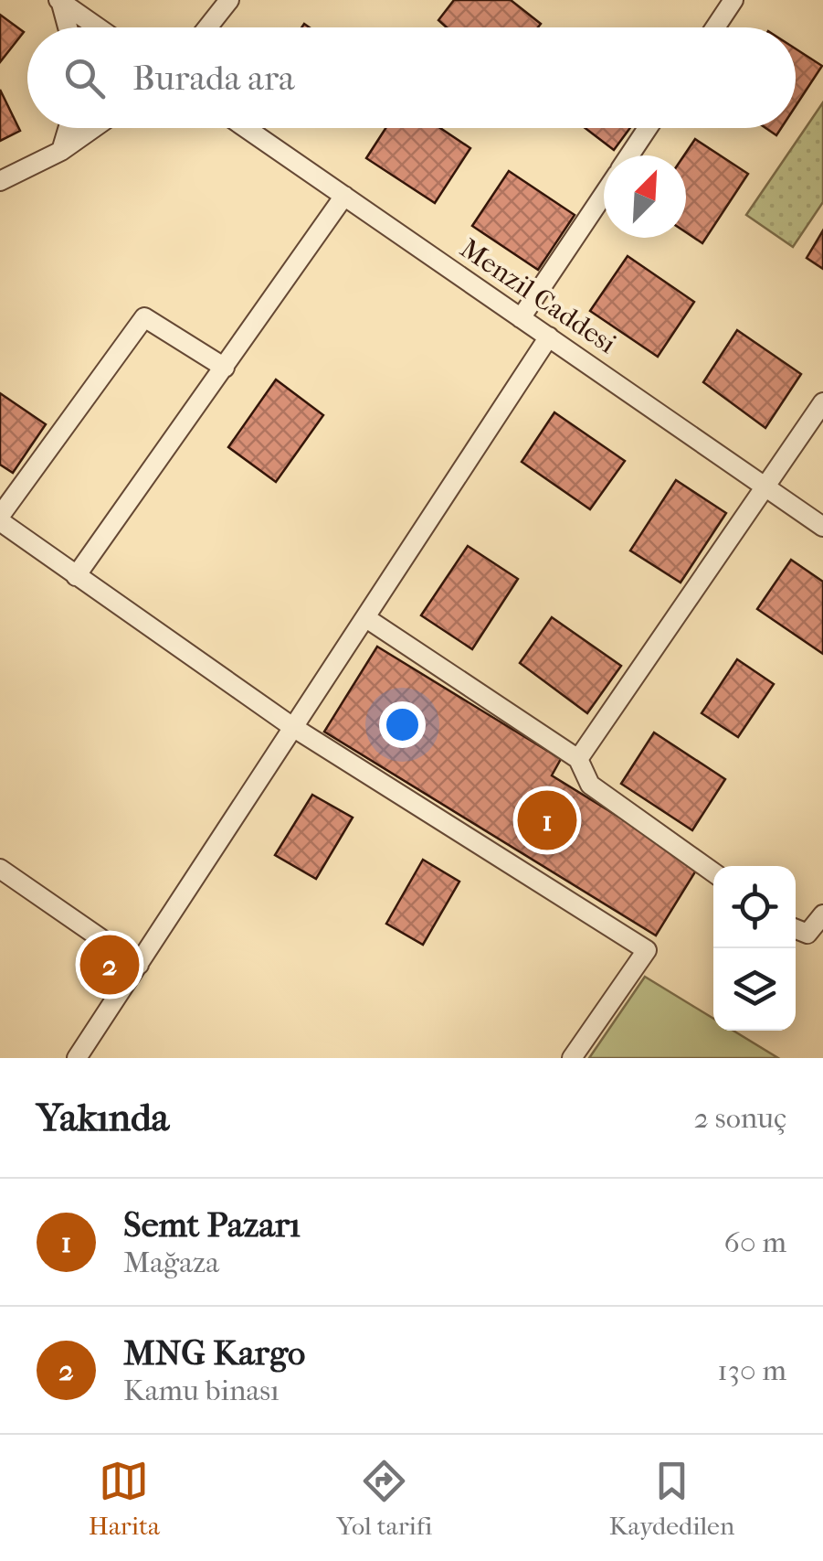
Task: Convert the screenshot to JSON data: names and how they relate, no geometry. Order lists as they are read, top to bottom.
{
  "streets": {
    "street": ["Menzil Caddesi"]
  },
  "north": "top right",
  "page": {
    "search": "Burada ara",
    "pins": ["1", "2"],
    "heading": ["Yakında", "2 sonuç"],
    "list": [
      {
        "mark": "1",
        "name": "Semt Pazarı",
        "note": "Mağaza",
        "value": "60 m"
      },
      {
        "mark": "2",
        "name": "MNG Kargo",
        "note": "Kamu binası",
        "value": "130 m"
      }
    ],
    "nav": ["Harita", "Yol tarifi", "Kaydedilen"]
  }
}
